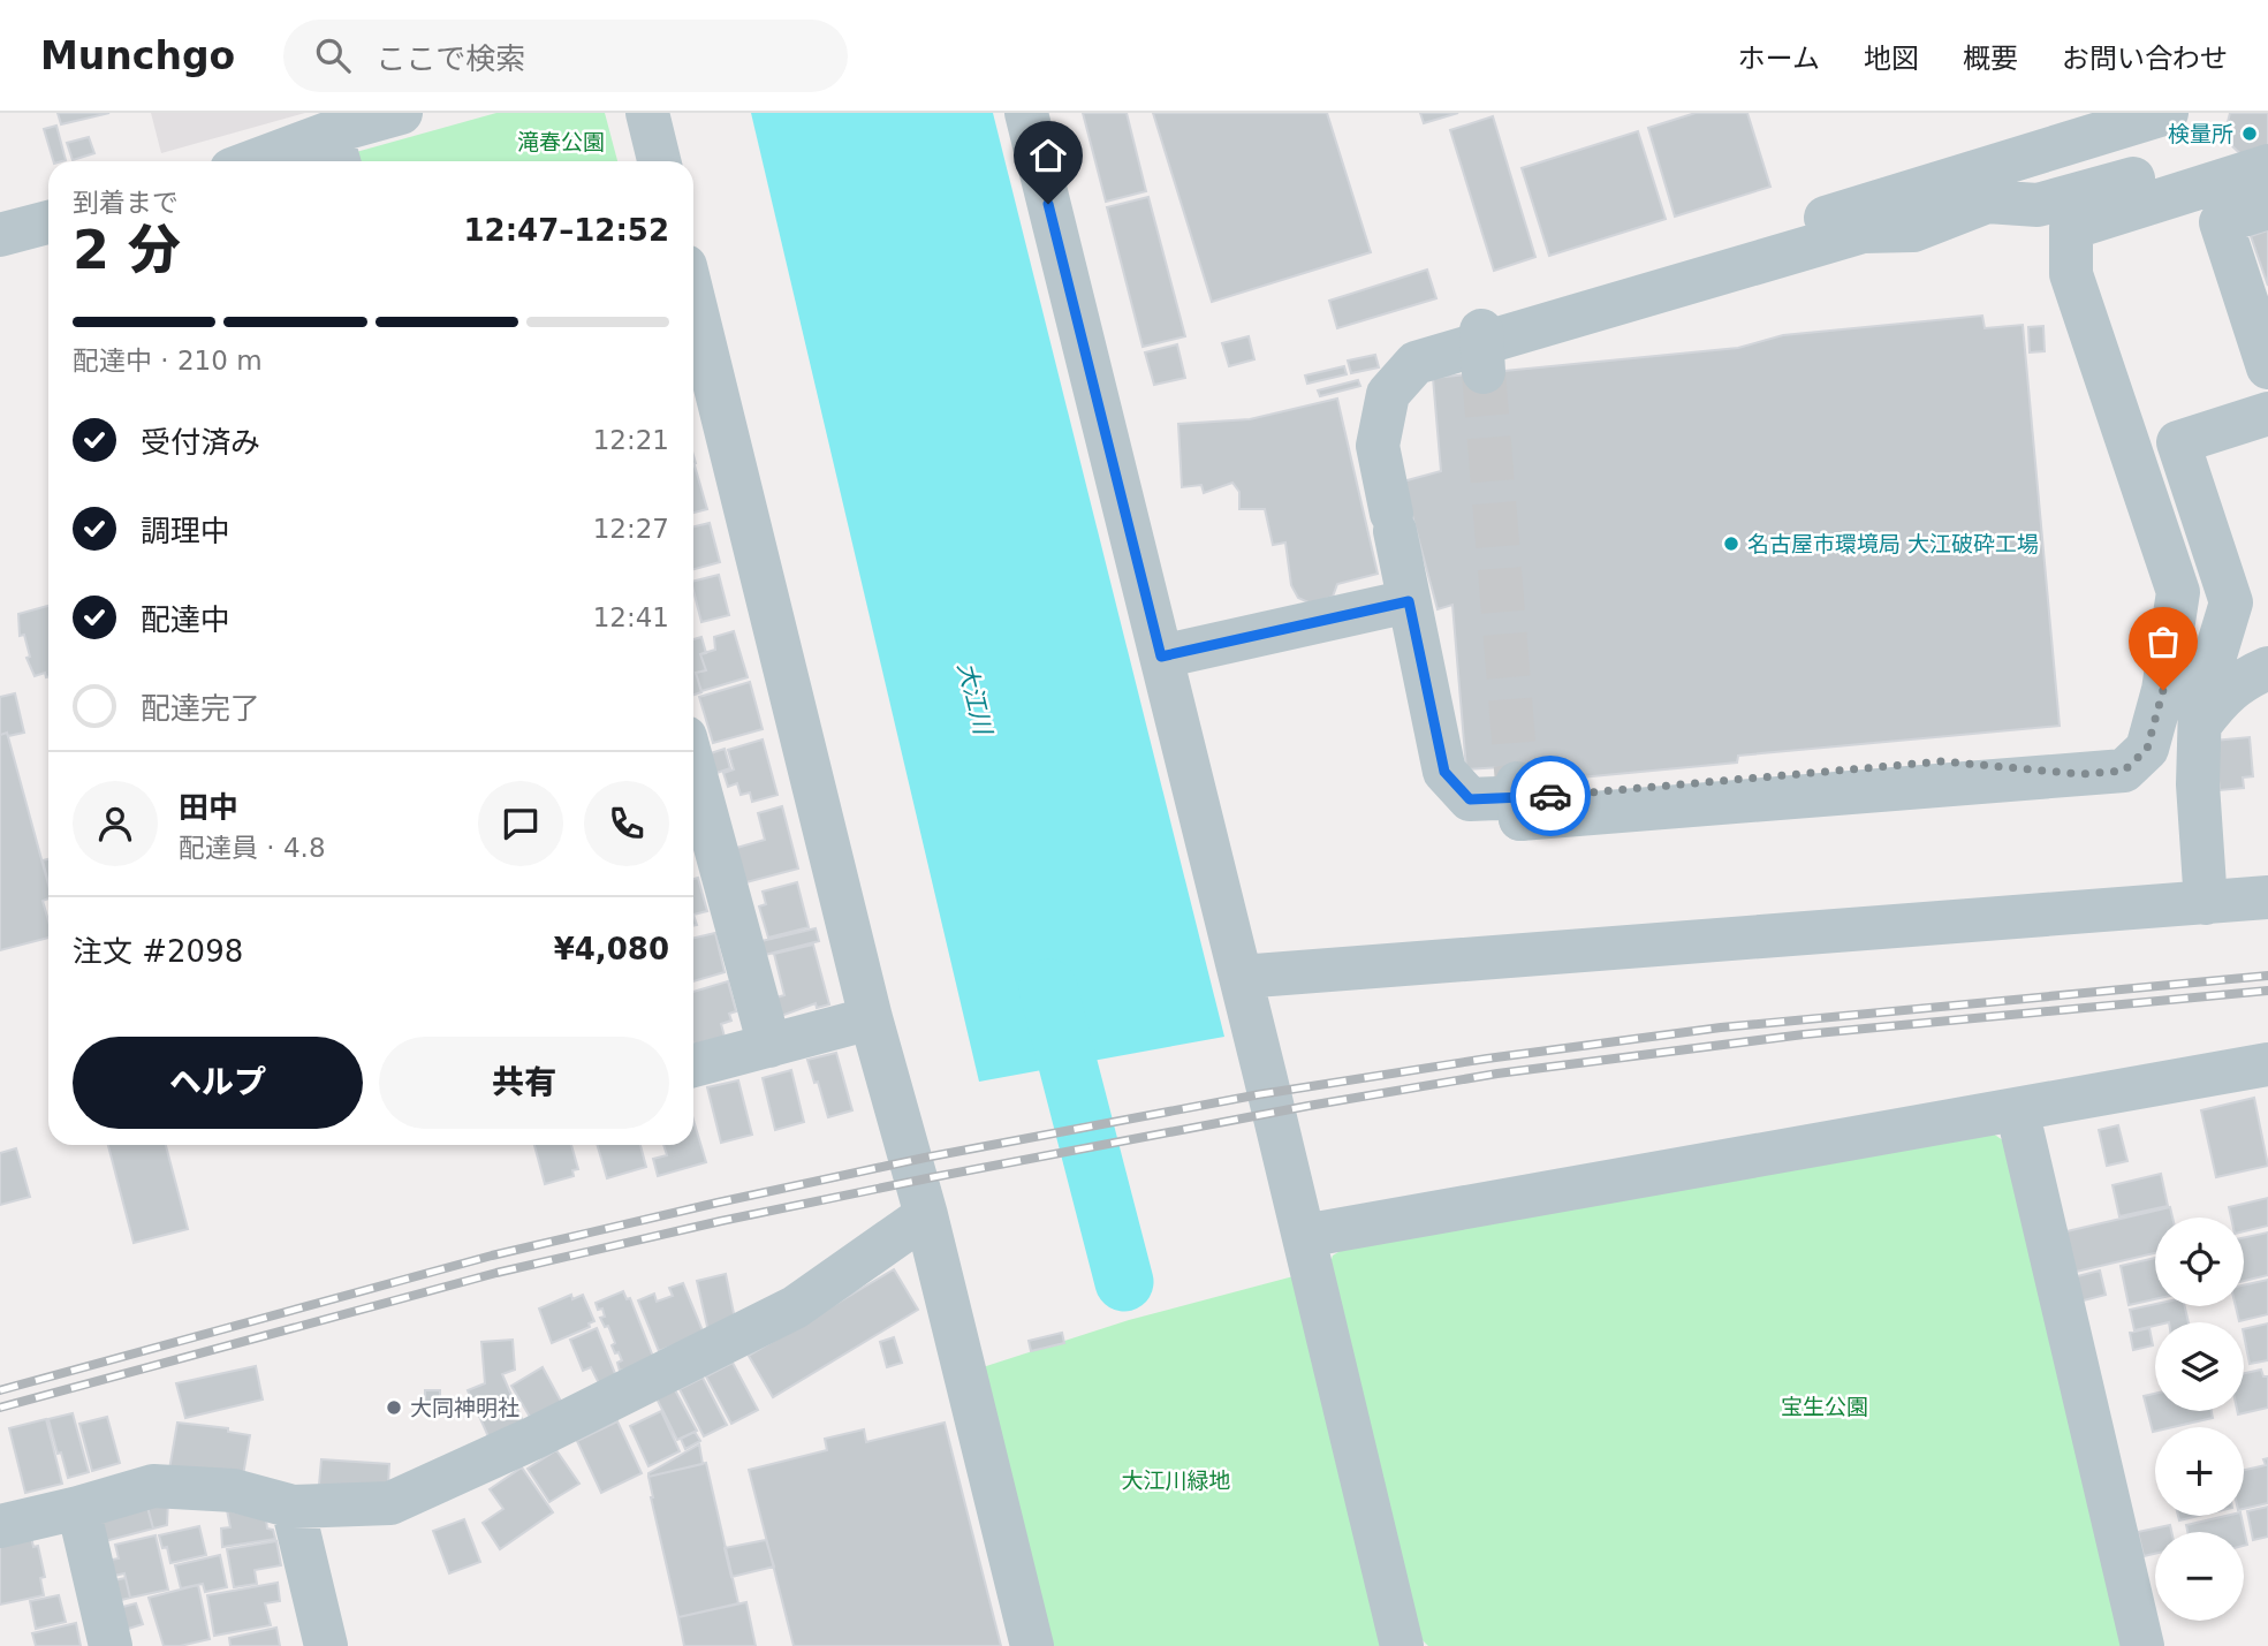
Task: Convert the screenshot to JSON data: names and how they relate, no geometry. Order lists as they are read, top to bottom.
{
  "water": ["大江川"],
  "parks": ["滝春公園", "宝生公園", "大江川緑地"],
  "places": ["検量所", "名古屋市環境局 大江破砕工場", "大同神明社"],
  "page": {
    "header": "Munchgo",
    "search": "ここで検索",
    "nav": [
      "ホーム",
      "地図",
      "概要",
      "お問い合わせ"
    ],
    "heading": ["2 分", "到着まで", "12:47–12:52"],
    "panel": [
      "田中",
      "配達員 · 4.8",
      "注文 #2098",
      "¥4,080"
    ],
    "bar": "配達中 · 210 m",
    "list": [
      ["受付済み", "12:21"],
      ["調理中", "12:27"],
      ["配達中", "12:41"],
      "配達完了"
    ],
    "buttons": ["ヘルプ", "共有"],
    "map_buttons": ["+", "−"]
  }
}
